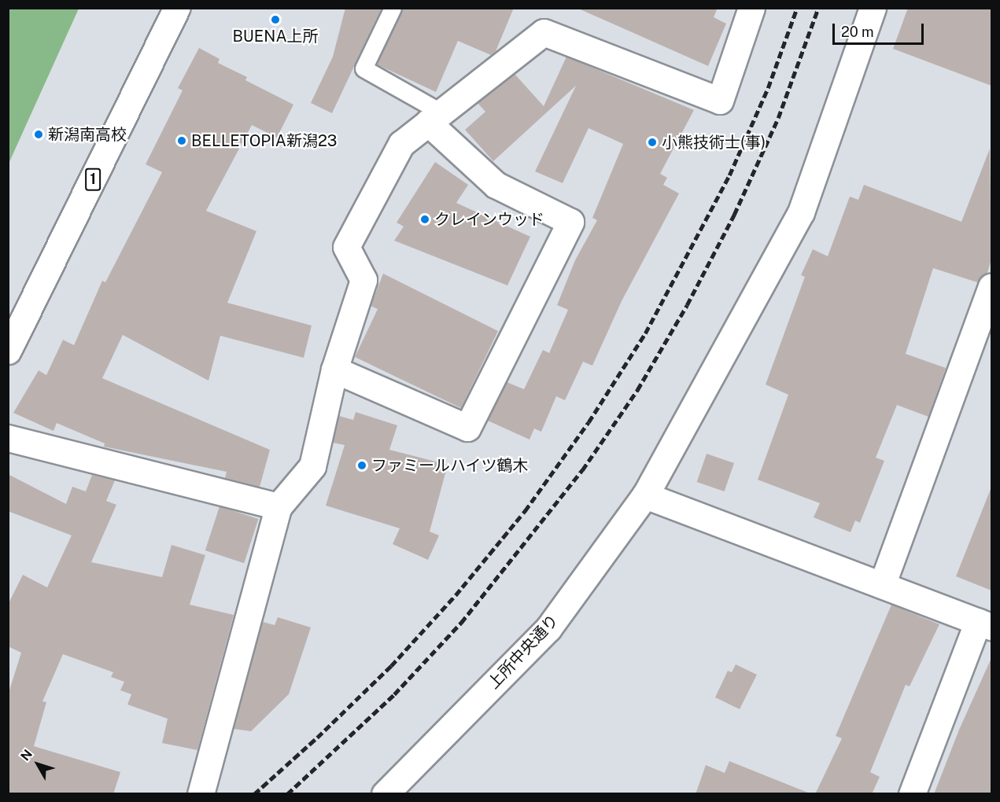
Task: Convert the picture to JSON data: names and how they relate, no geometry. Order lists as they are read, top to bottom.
{
  "streets": {
    "street": ["1", "上所中央通り"]
  },
  "places": [
    "BUENA上所",
    "新潟南高校",
    "BELLETOPIA新潟23",
    "小熊技術士(事)",
    "クレインウッド",
    "ファミールハイツ鶴木"
  ],
  "scale_bar": "20 m",
  "north": "top left"
}
